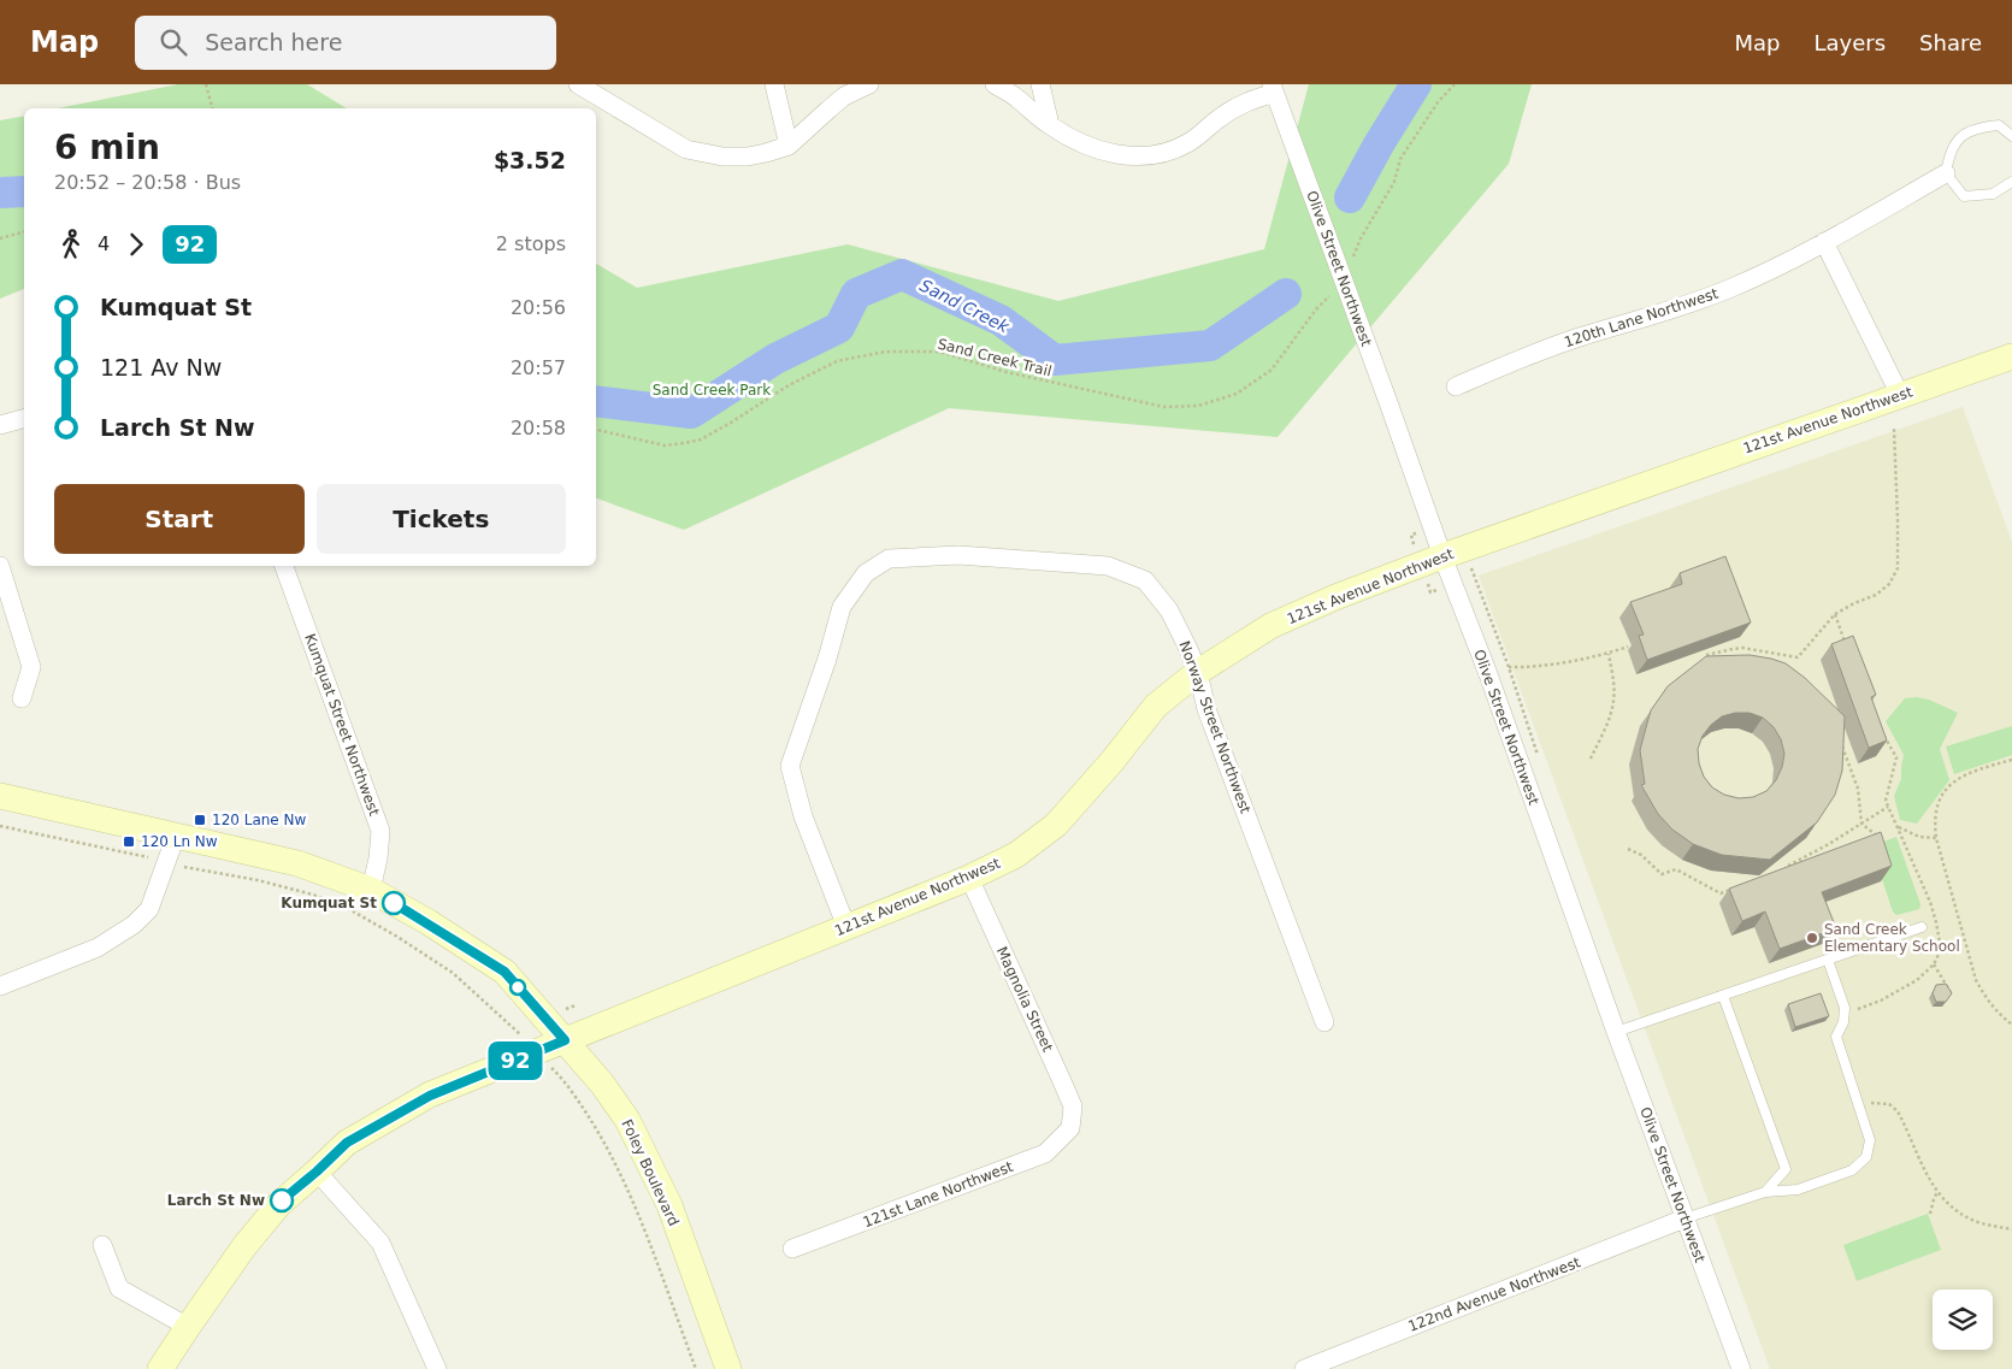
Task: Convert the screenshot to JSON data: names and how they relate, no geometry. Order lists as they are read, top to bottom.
{
  "streets": {
    "street": [
      "Olive Street Northwest",
      "120th Lane Northwest",
      "121st Avenue Northwest",
      "Kumquat Street Northwest",
      "Norway Street Northwest",
      "Magnolia Street",
      "Foley Boulevard",
      "121st Lane Northwest",
      "122nd Avenue Northwest"
    ],
    "path": ["Sand Creek Trail"]
  },
  "crossings": [
    ["Olive Street Northwest", "121st Avenue Northwest"],
    ["Olive Street Northwest", "122nd Avenue Northwest"],
    ["121st Avenue Northwest", "Norway Street Northwest"],
    ["121st Avenue Northwest", "Magnolia Street"],
    ["121st Avenue Northwest", "Foley Boulevard"],
    ["Kumquat Street Northwest", "Foley Boulevard"],
    ["Magnolia Street", "121st Lane Northwest"]
  ],
  "water": ["Sand Creek"],
  "parks": ["Sand Creek Park"],
  "places": {
    "transit": ["120 Lane Nw", "120 Ln Nw"],
    "other": ["Kumquat St", "Sand Creek Elementary School", "Larch St Nw"]
  },
  "lines": ["bus line 92"],
  "page": {
    "header": "Map",
    "search": "Search here",
    "nav": ["Map", "Layers", "Share"],
    "on_map": "92",
    "heading": ["6 min", "20:52 – 20:58 · Bus", "$3.52"],
    "legs": ["4", "92", "2 stops"],
    "list": [
      {
        "name": "Kumquat St",
        "value": "20:56"
      },
      {
        "name": "121 Av Nw",
        "value": "20:57"
      },
      {
        "name": "Larch St Nw",
        "value": "20:58"
      }
    ],
    "buttons": ["Start", "Tickets"]
  }
}
